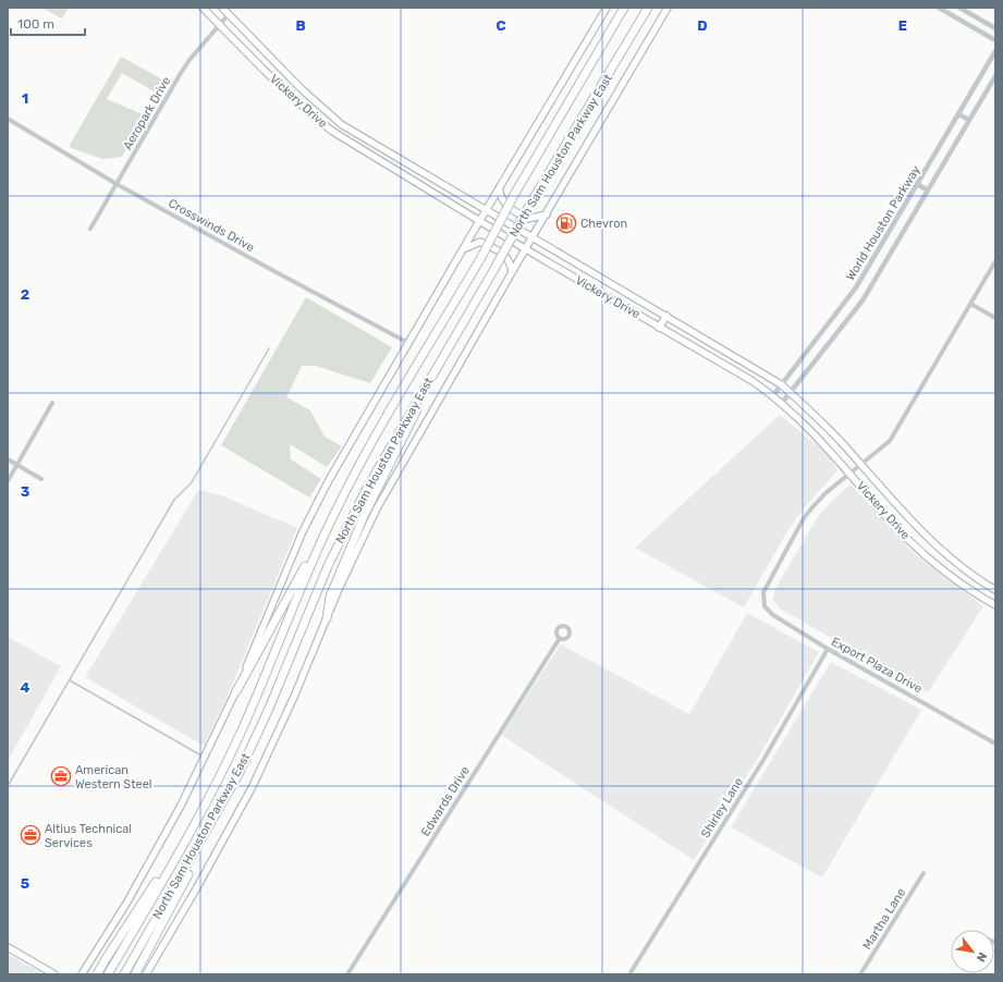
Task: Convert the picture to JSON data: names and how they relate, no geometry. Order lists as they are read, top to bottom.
{
  "streets": {
    "highway": ["North Sam Houston Parkway East"],
    "main road": ["Vickery Drive"],
    "street": [
      "Aeropark Drive",
      "World Houston Parkway",
      "Crosswinds Drive",
      "Export Plaza Drive",
      "Edwards Drive",
      "Shirley Lane",
      "Martha Lane"
    ]
  },
  "crossings": [
    ["Vickery Drive", "Aeropark Drive"],
    ["Vickery Drive", "North Sam Houston Parkway East"],
    ["Vickery Drive", "World Houston Parkway"],
    ["Vickery Drive", "Export Plaza Drive"],
    ["Aeropark Drive", "Crosswinds Drive"],
    ["Export Plaza Drive", "Shirley Lane"]
  ],
  "places": {
    "fuel station": ["Chevron"],
    "office": ["American Western Steel", "Altius Technical Services"]
  },
  "scale_bar": "100 m",
  "north": "bottom right",
  "grid": {
    "columns": [
      "B",
      "C",
      "D",
      "E"
    ],
    "rows": [
      "1",
      "2",
      "3",
      "4",
      "5"
    ]
  }
}
